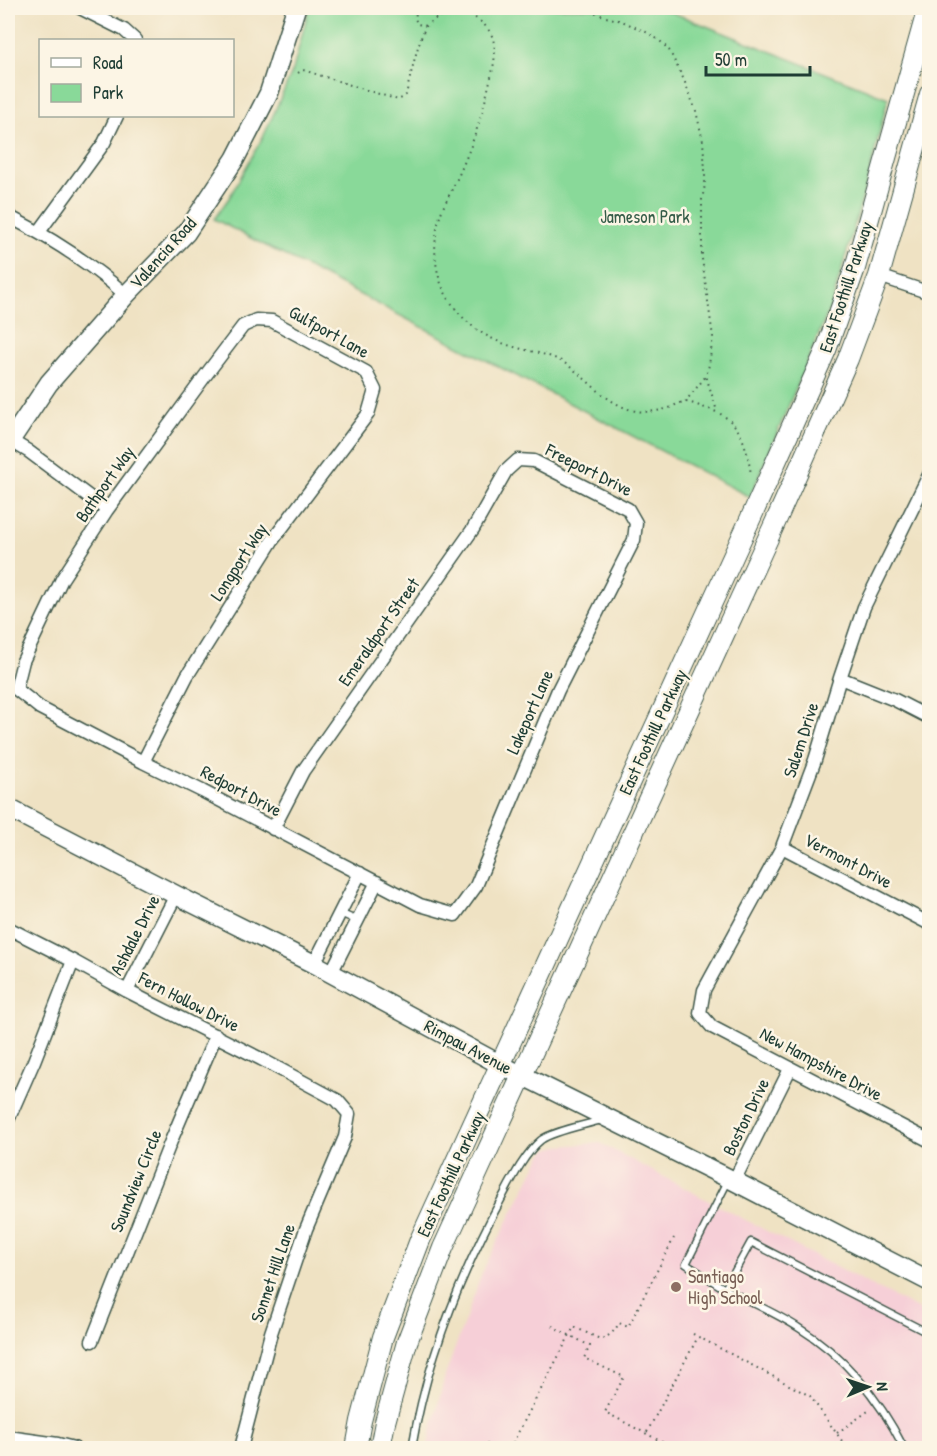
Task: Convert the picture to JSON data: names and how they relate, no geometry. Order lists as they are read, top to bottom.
{
  "streets": {
    "main road": ["Valencia Road", "East Foothill Parkway", "Rimpau Avenue"],
    "street": [
      "Gulfport Lane",
      "Freeport Drive",
      "Bathport Way",
      "Longport Way",
      "Emeraldport Street",
      "Lakeport Lane",
      "Salem Drive",
      "Redport Drive",
      "Vermont Drive",
      "Ashdale Drive",
      "Fern Hollow Drive",
      "New Hampshire Drive",
      "Boston Drive",
      "Soundview Circle",
      "Sonnet Hill Lane"
    ]
  },
  "crossings": [
    ["East Foothill Parkway", "Rimpau Avenue"],
    ["Gulfport Lane", "Bathport Way"],
    ["Gulfport Lane", "Longport Way"],
    ["Freeport Drive", "Emeraldport Street"],
    ["Freeport Drive", "Lakeport Lane"],
    ["Bathport Way", "Redport Drive"],
    ["Longport Way", "Redport Drive"],
    ["Emeraldport Street", "Redport Drive"],
    ["Lakeport Lane", "Redport Drive"],
    ["Salem Drive", "Vermont Drive"],
    ["Salem Drive", "New Hampshire Drive"],
    ["Ashdale Drive", "Fern Hollow Drive"],
    ["Ashdale Drive", "Rimpau Avenue"],
    ["Fern Hollow Drive", "Soundview Circle"],
    ["Fern Hollow Drive", "Sonnet Hill Lane"],
    ["Rimpau Avenue", "Boston Drive"],
    ["New Hampshire Drive", "Boston Drive"]
  ],
  "parks": ["Jameson Park"],
  "places": ["Santiago High School"],
  "legend": ["Road", "Park"],
  "scale_bar": "50 m",
  "north": "right"
}
